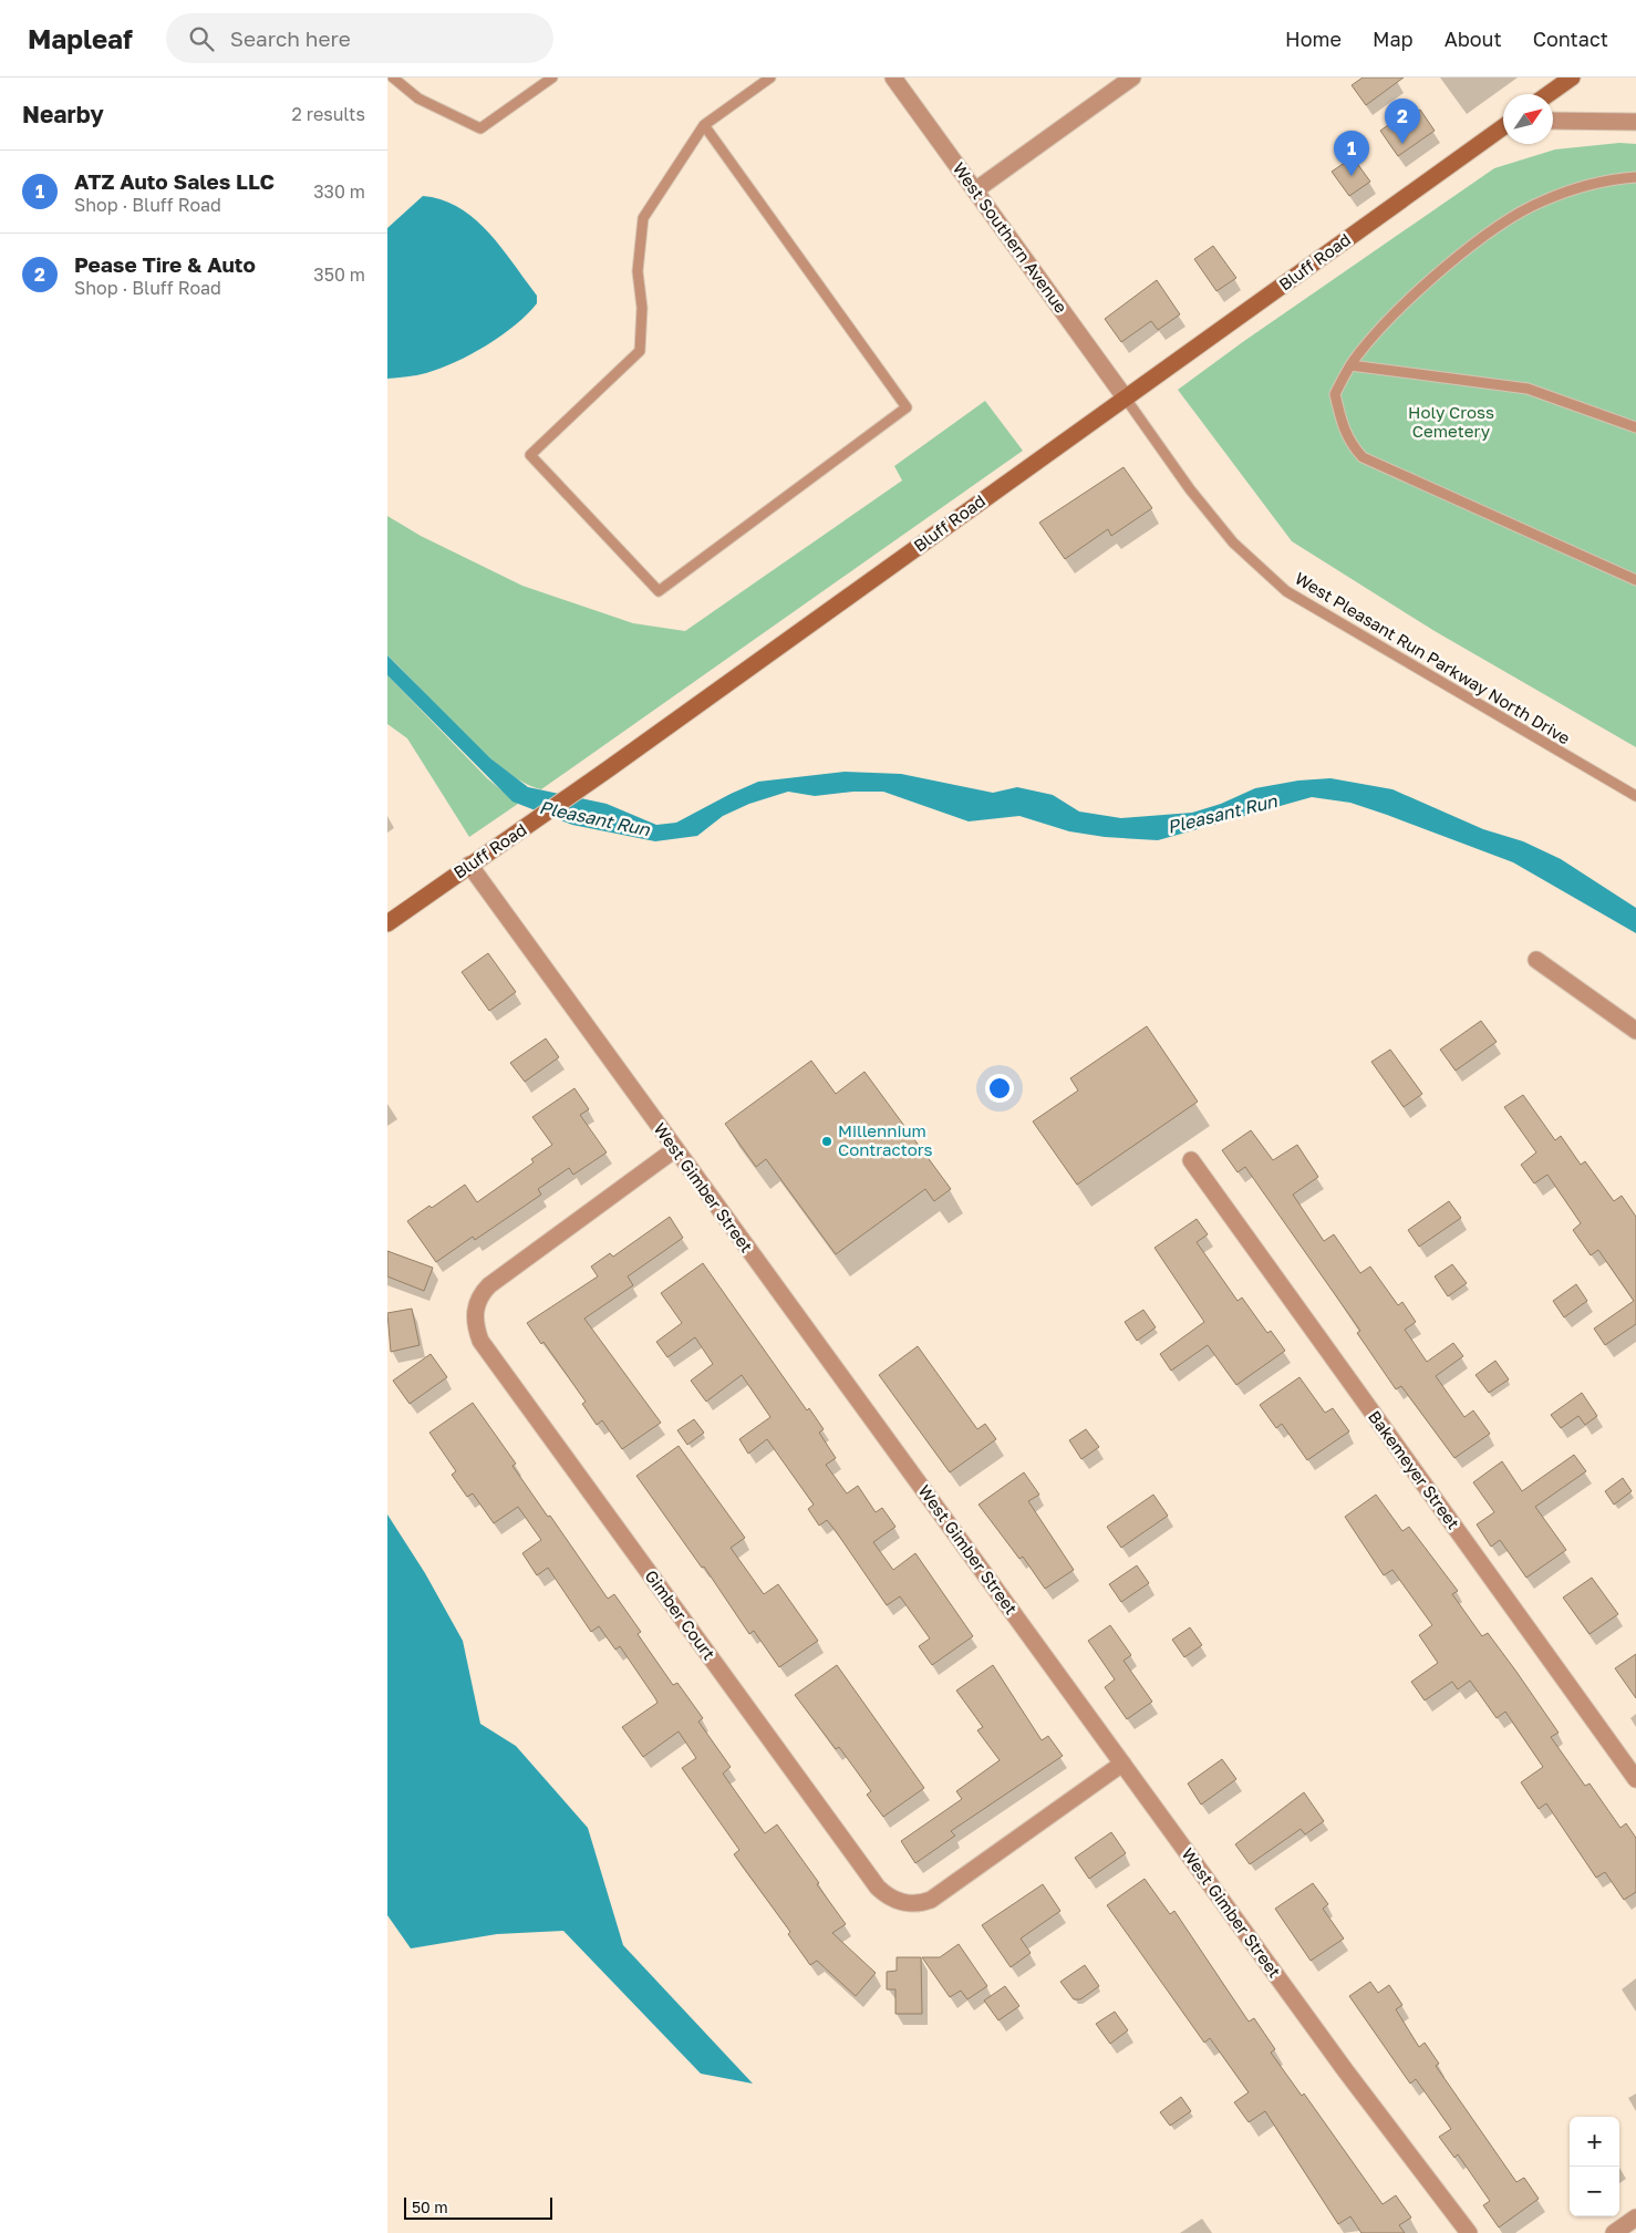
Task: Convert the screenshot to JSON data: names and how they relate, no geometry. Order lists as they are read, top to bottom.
{
  "streets": {
    "main road": ["Bluff Road"],
    "street": [
      "West Southern Avenue",
      "West Gimber Street",
      "Bakemeyer Street",
      "Gimber Court"
    ],
    "lane": ["West Pleasant Run Parkway North Drive"]
  },
  "crossings": [
    ["West Southern Avenue", "Bluff Road"],
    ["West Southern Avenue", "West Pleasant Run Parkway North Drive"],
    ["Bluff Road", "West Pleasant Run Parkway North Drive"],
    ["Bluff Road", "West Gimber Street"],
    ["West Gimber Street", "Gimber Court"]
  ],
  "water": ["Pleasant Run"],
  "parks": ["Holy Cross Cemetery"],
  "places": ["Millennium Contractors"],
  "scale_bar": "50 m",
  "north": "top right",
  "page": {
    "header": "Mapleaf",
    "search": "Search here",
    "nav": [
      "Home",
      "Map",
      "About",
      "Contact"
    ],
    "heading": ["Nearby", "2 results"],
    "pins": ["2", "1"],
    "list": [
      {
        "mark": "1",
        "name": "ATZ Auto Sales LLC",
        "note": "Shop · Bluff Road",
        "value": "330 m"
      },
      {
        "mark": "2",
        "name": "Pease Tire & Auto",
        "note": "Shop · Bluff Road",
        "value": "350 m"
      }
    ],
    "map_buttons": ["+", "−"],
    "scale": "50 m"
  }
}
